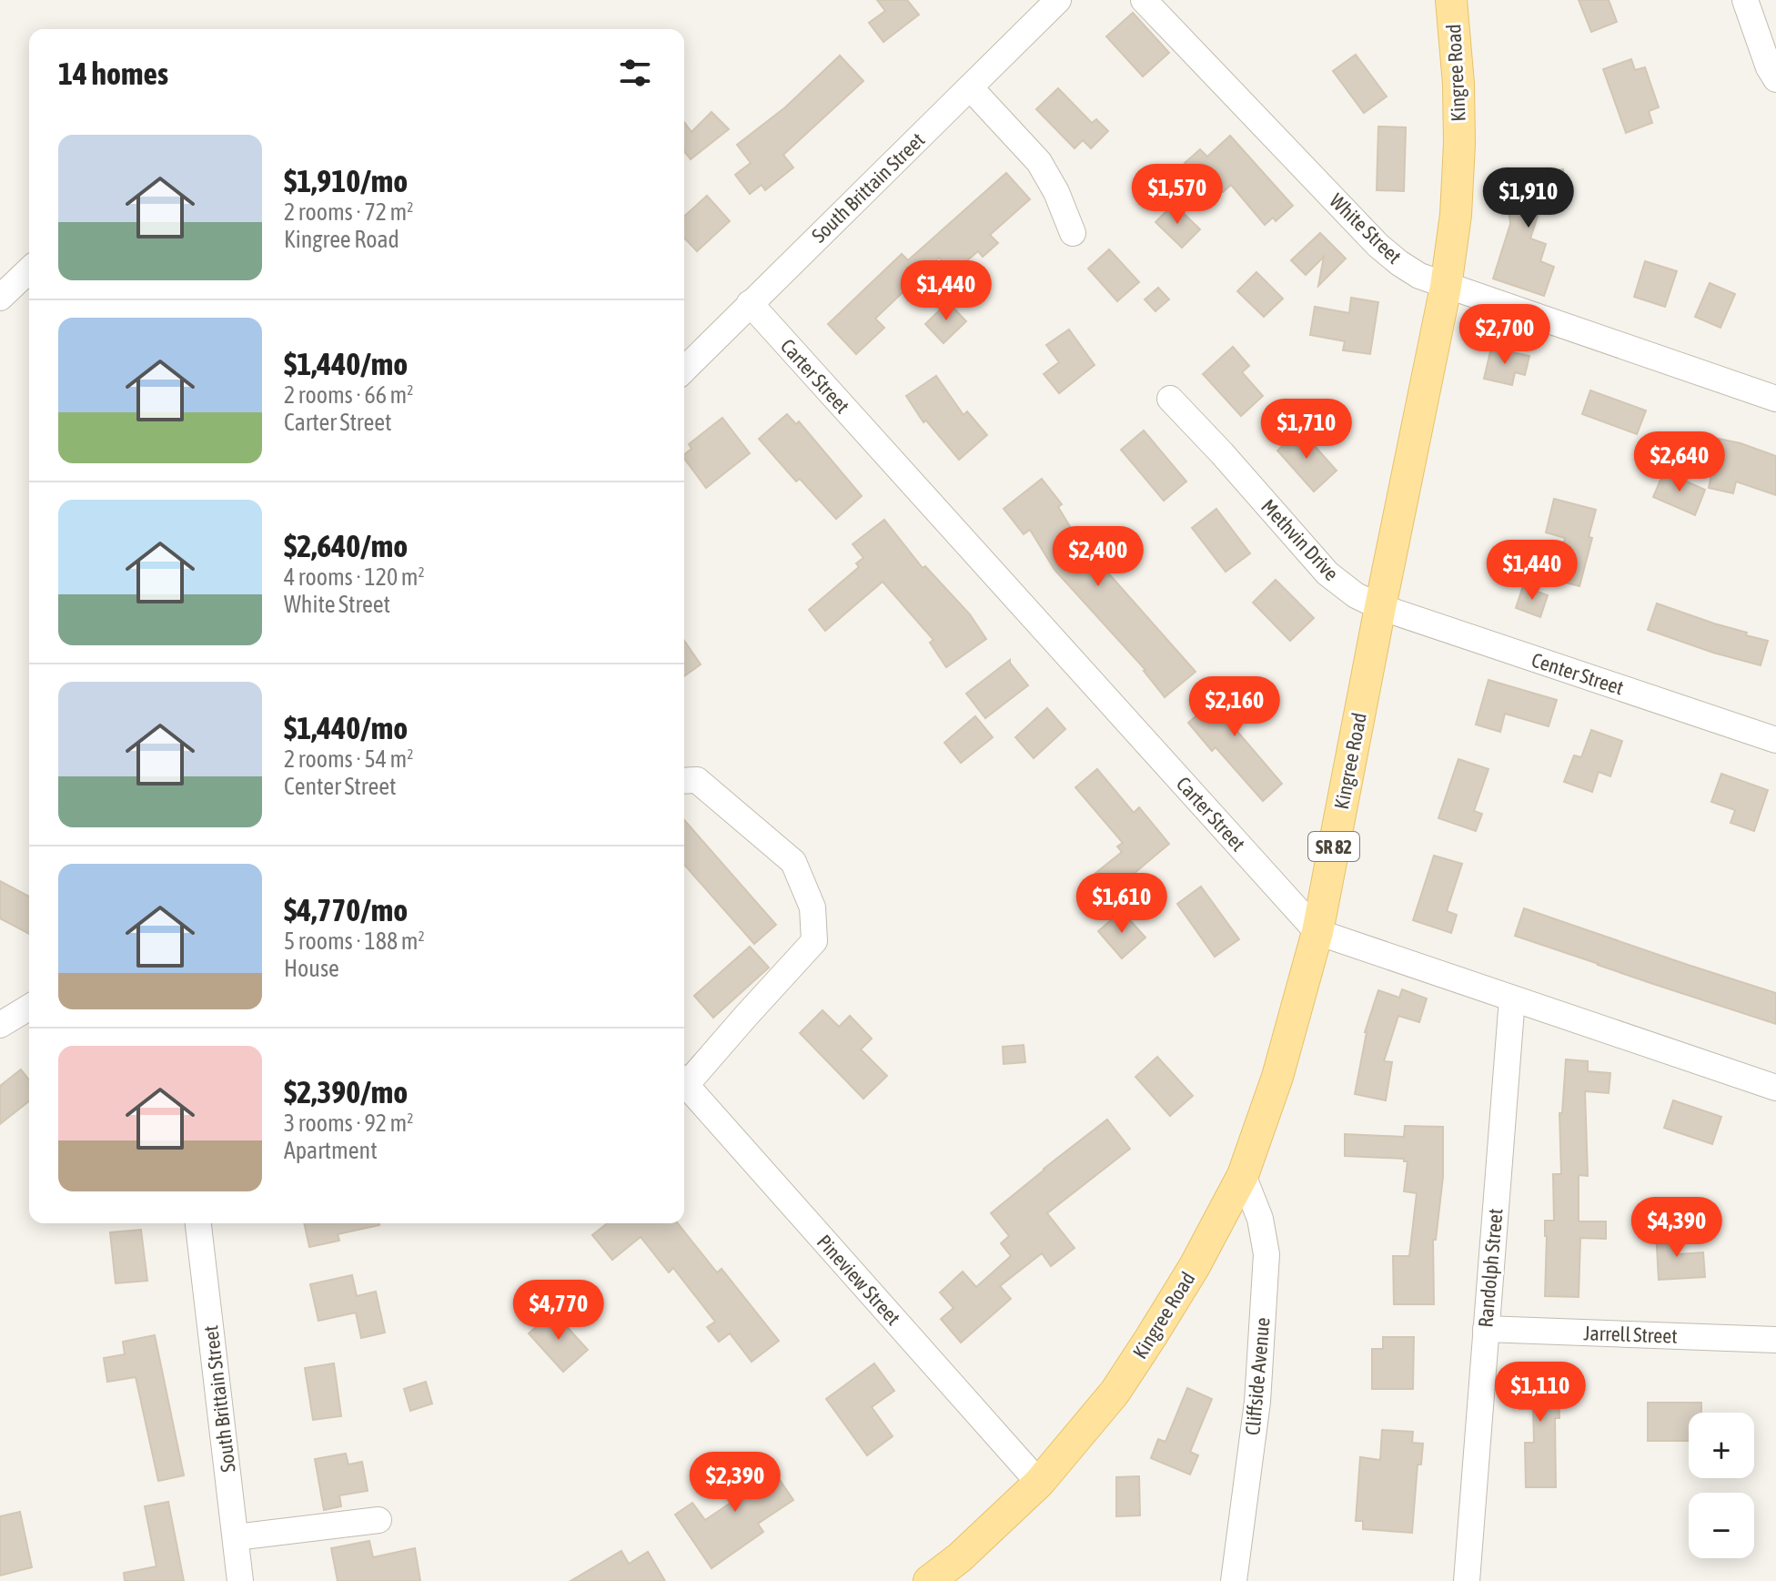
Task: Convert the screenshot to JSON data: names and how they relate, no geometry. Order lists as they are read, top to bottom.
{
  "streets": {
    "main road": ["Kingree Road", "SR 82"],
    "street": [
      "South Brittain Street",
      "White Street",
      "Carter Street",
      "Methvin Drive",
      "Center Street",
      "Randolph Street",
      "Pineview Street",
      "Jarrell Street",
      "Cliffside Avenue"
    ]
  },
  "crossings": [
    ["Kingree Road", "White Street"],
    ["Kingree Road", "Carter Street"],
    ["Kingree Road", "Methvin Drive"],
    ["Kingree Road", "Center Street"],
    ["Kingree Road", "Pineview Street"],
    ["Kingree Road", "Cliffside Avenue"],
    ["South Brittain Street", "Carter Street"],
    ["Carter Street", "Randolph Street"],
    ["Methvin Drive", "Center Street"],
    ["Randolph Street", "Jarrell Street"]
  ],
  "page": {
    "heading": "14 homes",
    "list": [
      {
        "name": "$1,910/mo",
        "note": "2 rooms · 72 m² · Kingree Road"
      },
      {
        "name": "$1,440/mo",
        "note": "2 rooms · 66 m² · Carter Street"
      },
      {
        "name": "$2,640/mo",
        "note": "4 rooms · 120 m² · White Street"
      },
      {
        "name": "$1,440/mo",
        "note": "2 rooms · 54 m² · Center Street"
      },
      {
        "name": "$4,770/mo",
        "note": "5 rooms · 188 m² · House"
      },
      {
        "name": "$2,390/mo",
        "note": "3 rooms · 92 m² · Apartment"
      }
    ],
    "price": [
      "$1,570",
      "$1,910",
      "$1,440",
      "$2,700",
      "$1,710",
      "$2,640",
      "$2,400",
      "$1,440",
      "$2,160",
      "$1,610",
      "$4,390",
      "$4,770",
      "$1,110",
      "$2,390"
    ],
    "map_buttons": ["+", "−"]
  }
}
